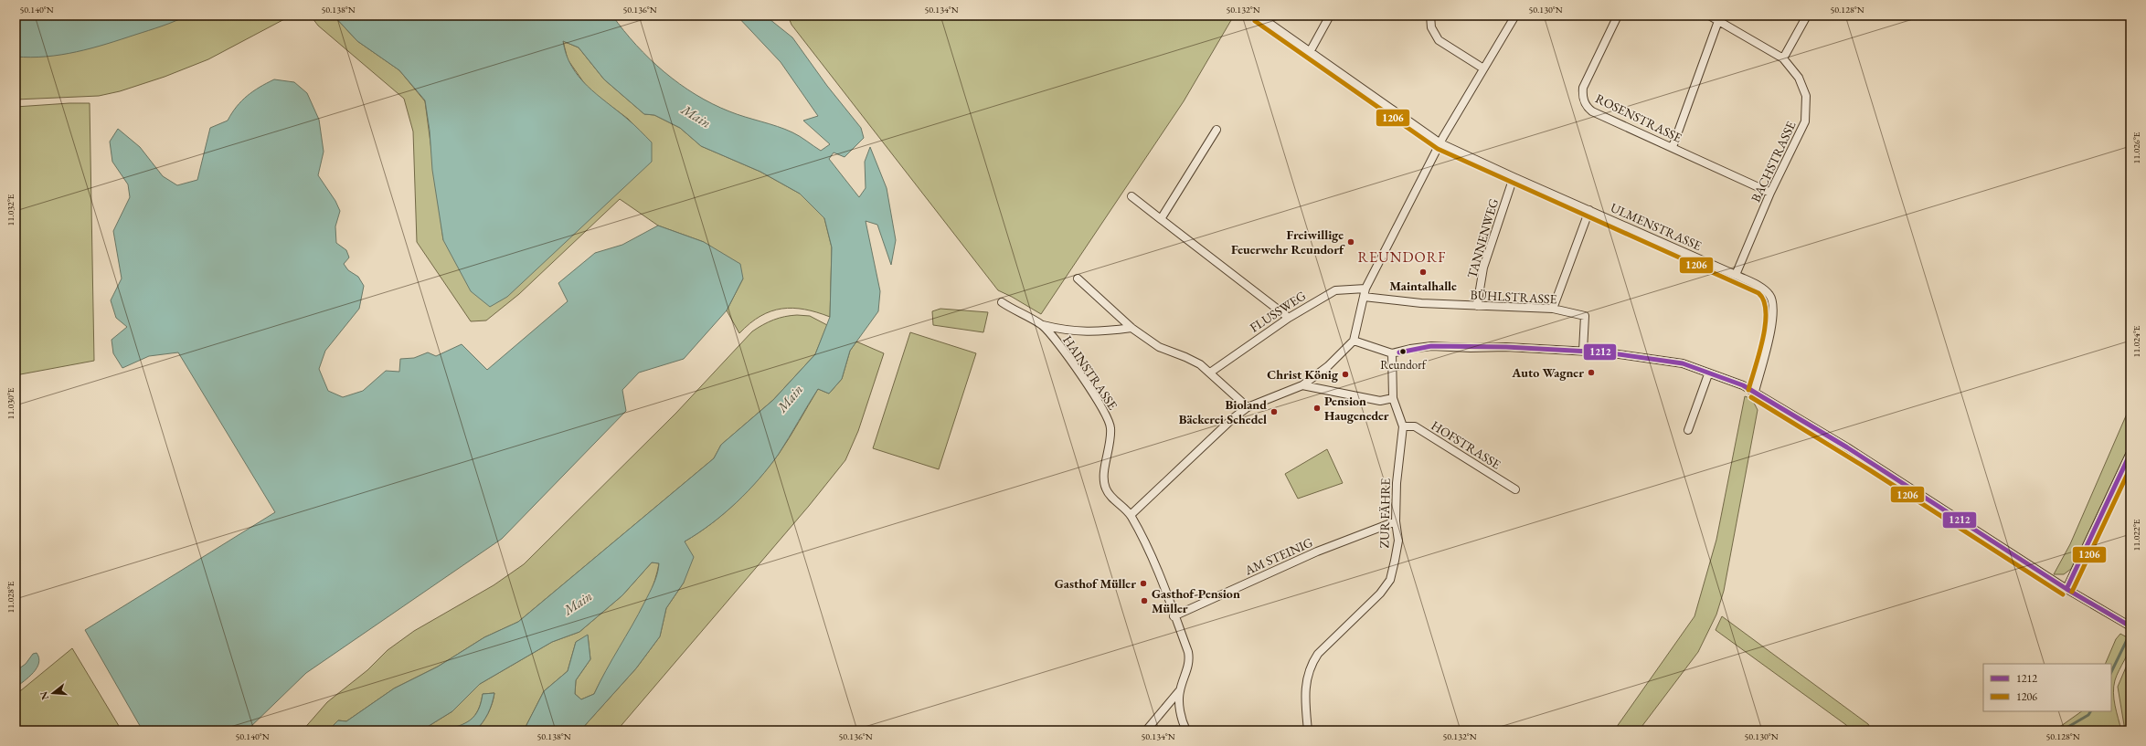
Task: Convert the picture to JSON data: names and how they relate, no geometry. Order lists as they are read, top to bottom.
{
  "streets": {
    "street": [
      "ROSENSTRASSE",
      "BACHSTRASSE",
      "ULMENSTRASSE",
      "TANNENWEG",
      "BÜHLSTRASSE",
      "FLUSSWEG",
      "HAINSTRASSE",
      "HOFSTRASSE",
      "ZUR FÄHRE",
      "AM STEINIG"
    ]
  },
  "crossings": [
    ["ROSENSTRASSE", "BACHSTRASSE"],
    ["BACHSTRASSE", "ULMENSTRASSE"],
    ["ULMENSTRASSE", "TANNENWEG"],
    ["TANNENWEG", "BÜHLSTRASSE"],
    ["HAINSTRASSE", "AM STEINIG"],
    ["HOFSTRASSE", "ZUR FÄHRE"],
    ["ZUR FÄHRE", "AM STEINIG"]
  ],
  "districts": ["REUNDORF"],
  "water": ["Main"],
  "places": [
    "Freiwillige Feuerwehr Reundorf",
    "Maintalhalle",
    "Reundorf",
    "Auto Wagner",
    "Christ König",
    "Pension Haugeneder",
    "Bioland Bäckerei Schedel",
    "Gasthof Müller",
    "Gasthof-Pension Müller"
  ],
  "lines": ["transit line 1206", "transit line 1212"],
  "legend": ["1212", "1206"],
  "north": "left",
  "coordinates": [
    "50.140°N",
    "50.138°N",
    "50.136°N",
    "50.134°N",
    "50.132°N",
    "50.130°N",
    "50.128°N",
    "11.026°E",
    "11.032°E",
    "11.024°E",
    "11.030°E",
    "11.022°E",
    "11.028°E"
  ]
}
